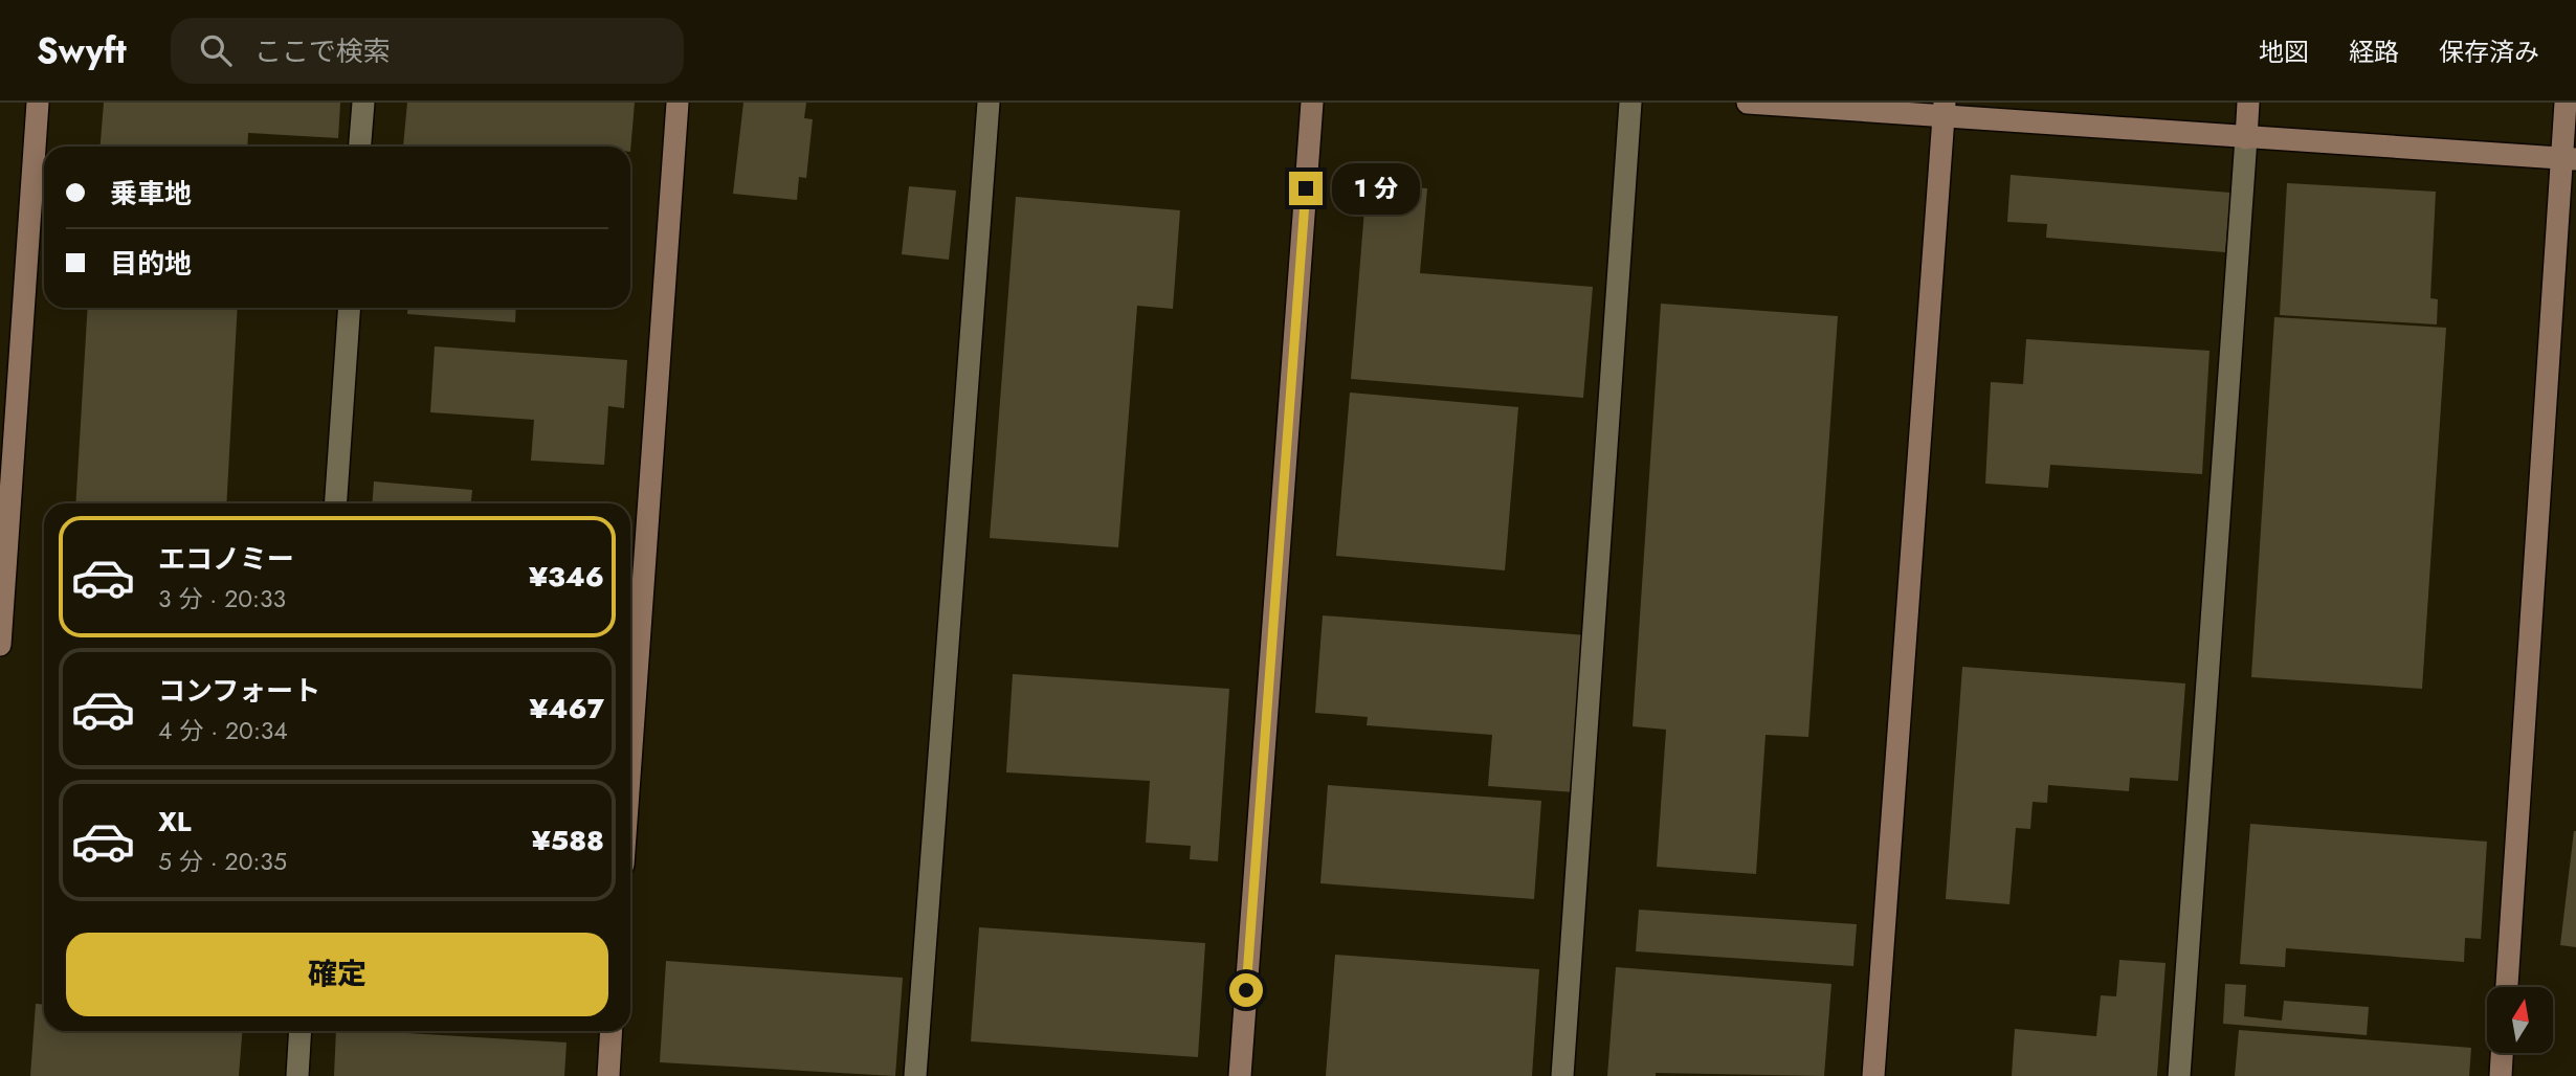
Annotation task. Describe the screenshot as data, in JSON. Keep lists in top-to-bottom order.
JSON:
{
  "north": "top",
  "page": {
    "header": "Swyft",
    "search": "ここで検索",
    "nav": ["地図", "経路", "保存済み"],
    "banner": ["乗車地", "目的地"],
    "bubble": "1 分",
    "list": [
      {
        "name": "エコノミー",
        "note": "3 分 · 20:33",
        "value": "¥346"
      },
      {
        "name": "コンフォート",
        "note": "4 分 · 20:34",
        "value": "¥467"
      },
      {
        "name": "XL",
        "note": "5 分 · 20:35",
        "value": "¥588"
      }
    ],
    "buttons": "確定"
  }
}
